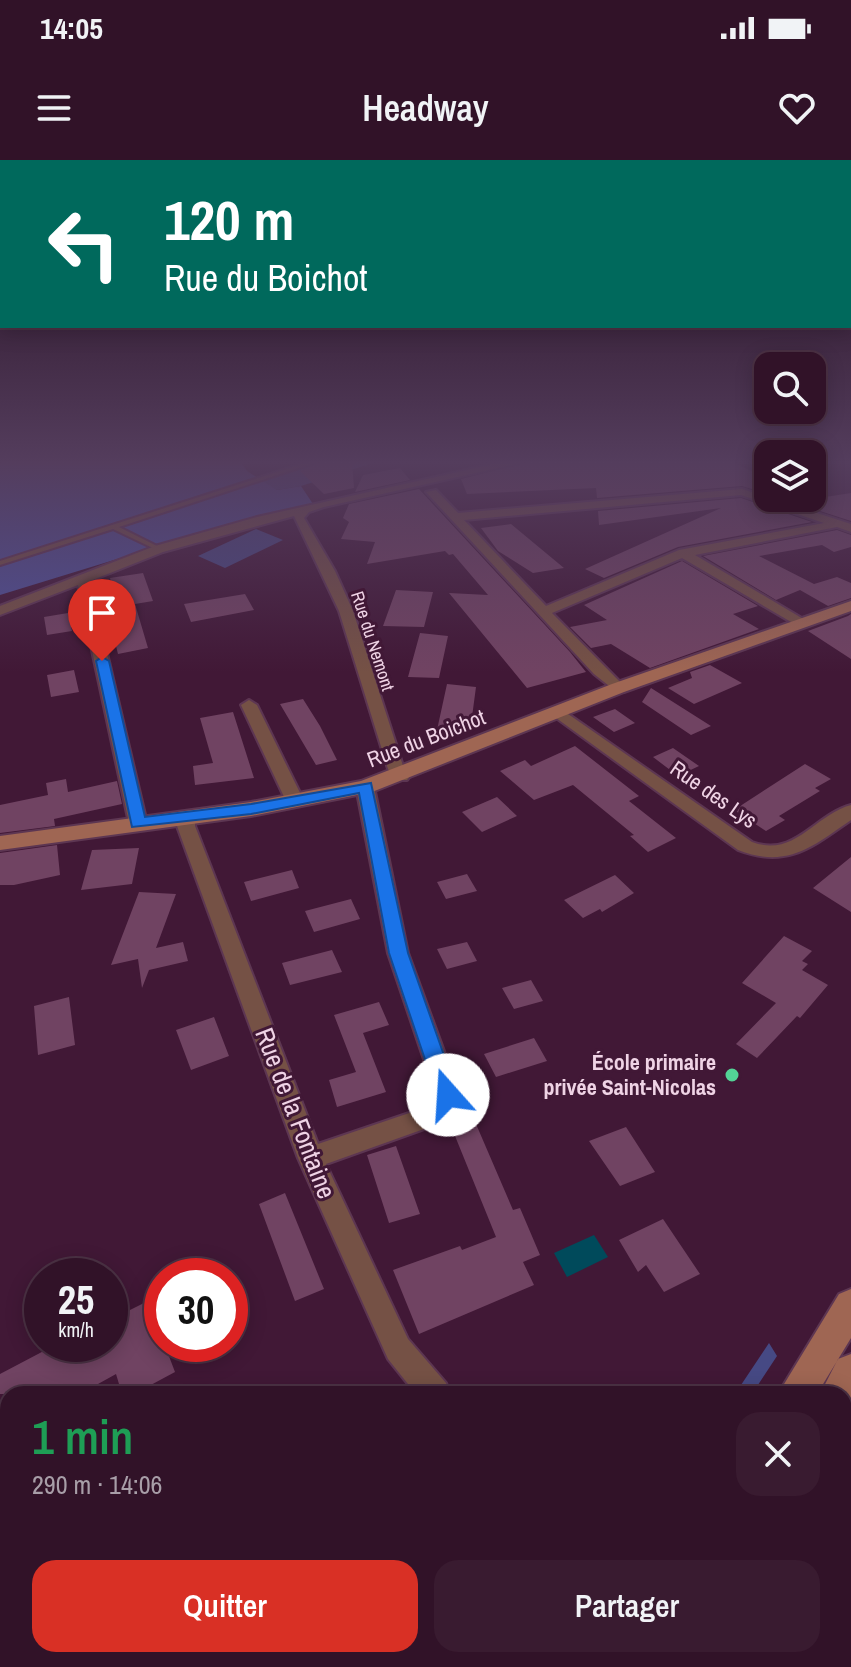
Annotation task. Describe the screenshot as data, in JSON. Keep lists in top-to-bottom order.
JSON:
{
  "streets": {
    "street": [
      "Rue du Nemont",
      "Rue du Boichot",
      "Rue des Lys",
      "Rue de la Fontaine"
    ]
  },
  "crossings": [
    ["Rue du Nemont", "Rue du Boichot"],
    ["Rue du Boichot", "Rue des Lys"],
    ["Rue du Boichot", "Rue de la Fontaine"]
  ],
  "places": ["École primaire privée Saint-Nicolas"],
  "page": {
    "status": "14:05",
    "header": "Headway",
    "turn": ["120 m", "Rue du Boichot"],
    "speed": "25 km/h",
    "limit": "30",
    "heading": ["1 min", "290 m · 14:06"],
    "buttons": ["Quitter", "Partager"]
  }
}
